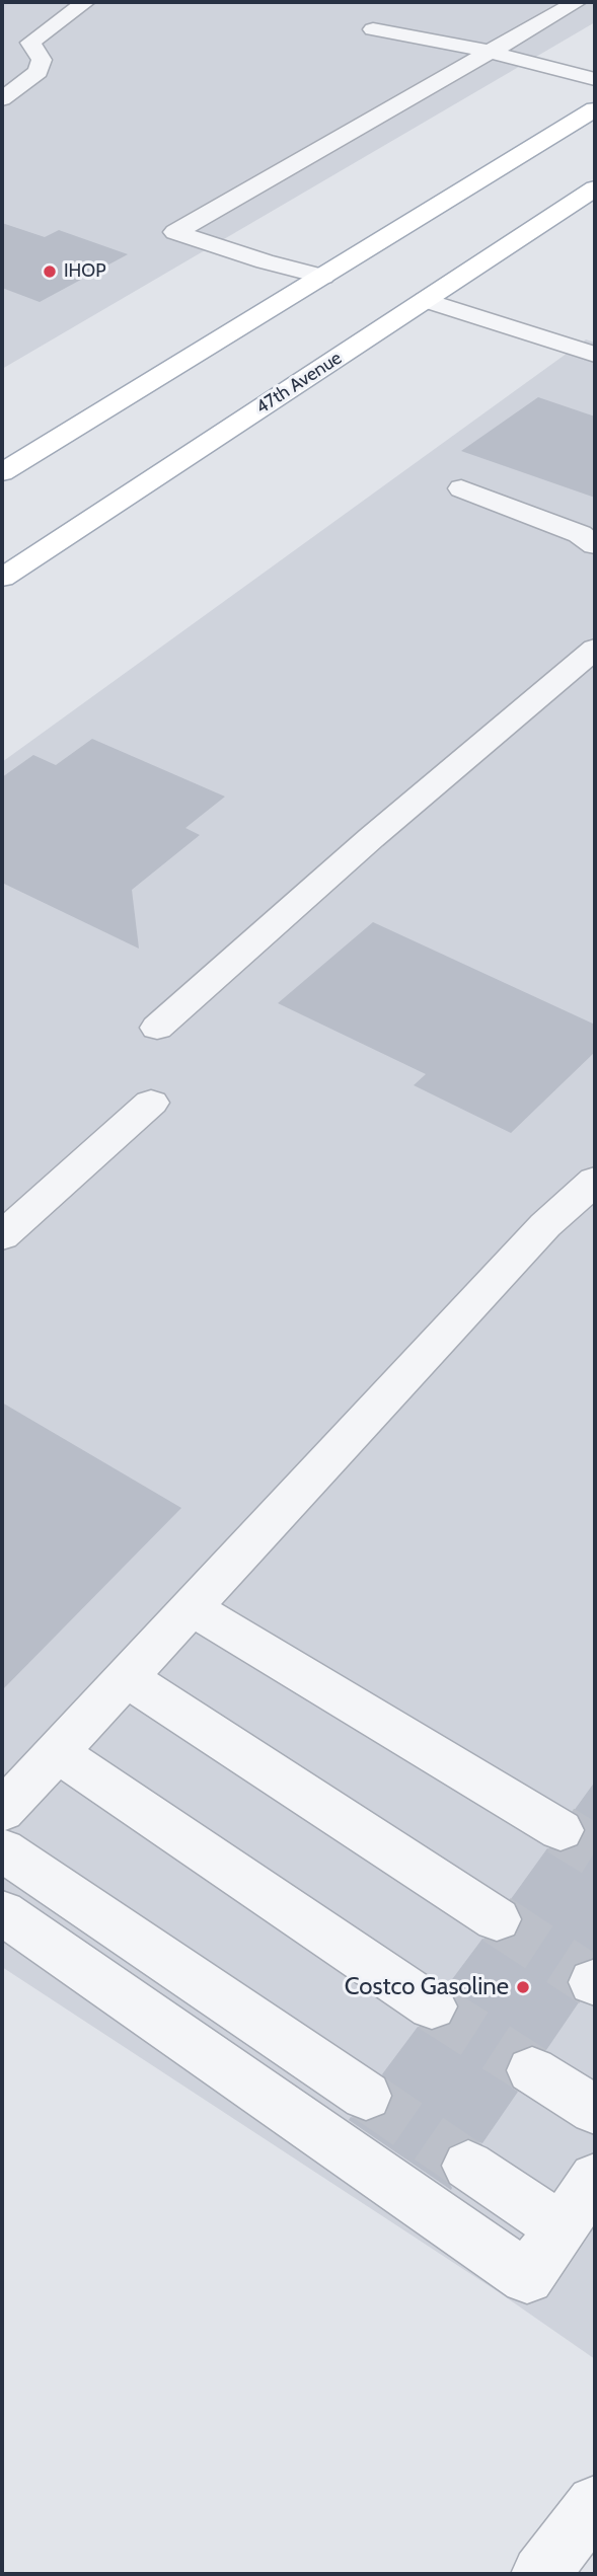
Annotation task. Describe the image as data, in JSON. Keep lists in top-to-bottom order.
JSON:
{
  "streets": {
    "main road": ["47th Avenue"]
  },
  "places": ["IHOP", "Costco Gasoline"]
}
